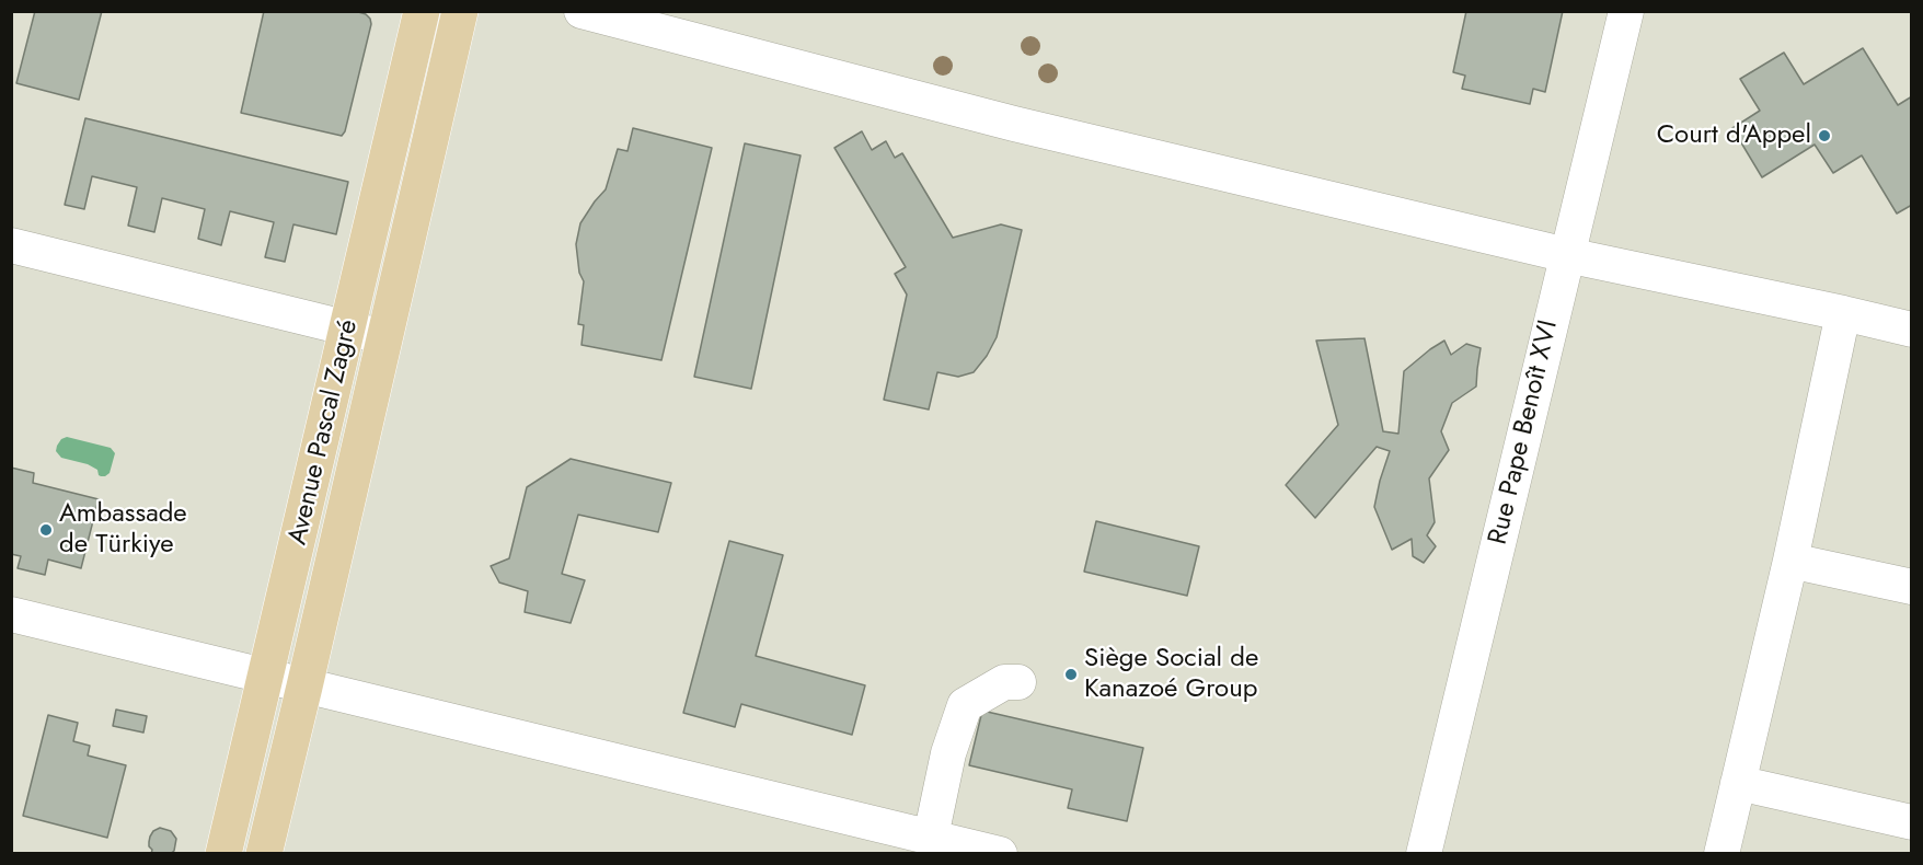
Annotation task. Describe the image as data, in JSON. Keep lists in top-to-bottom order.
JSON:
{
  "streets": {
    "main road": ["Avenue Pascal Zagré"],
    "street": ["Rue Pape Benoît XVI"]
  },
  "places": ["Court d'Appel", "Ambassade de Türkiye", "Siège Social de Kanazoé Group"]
}
